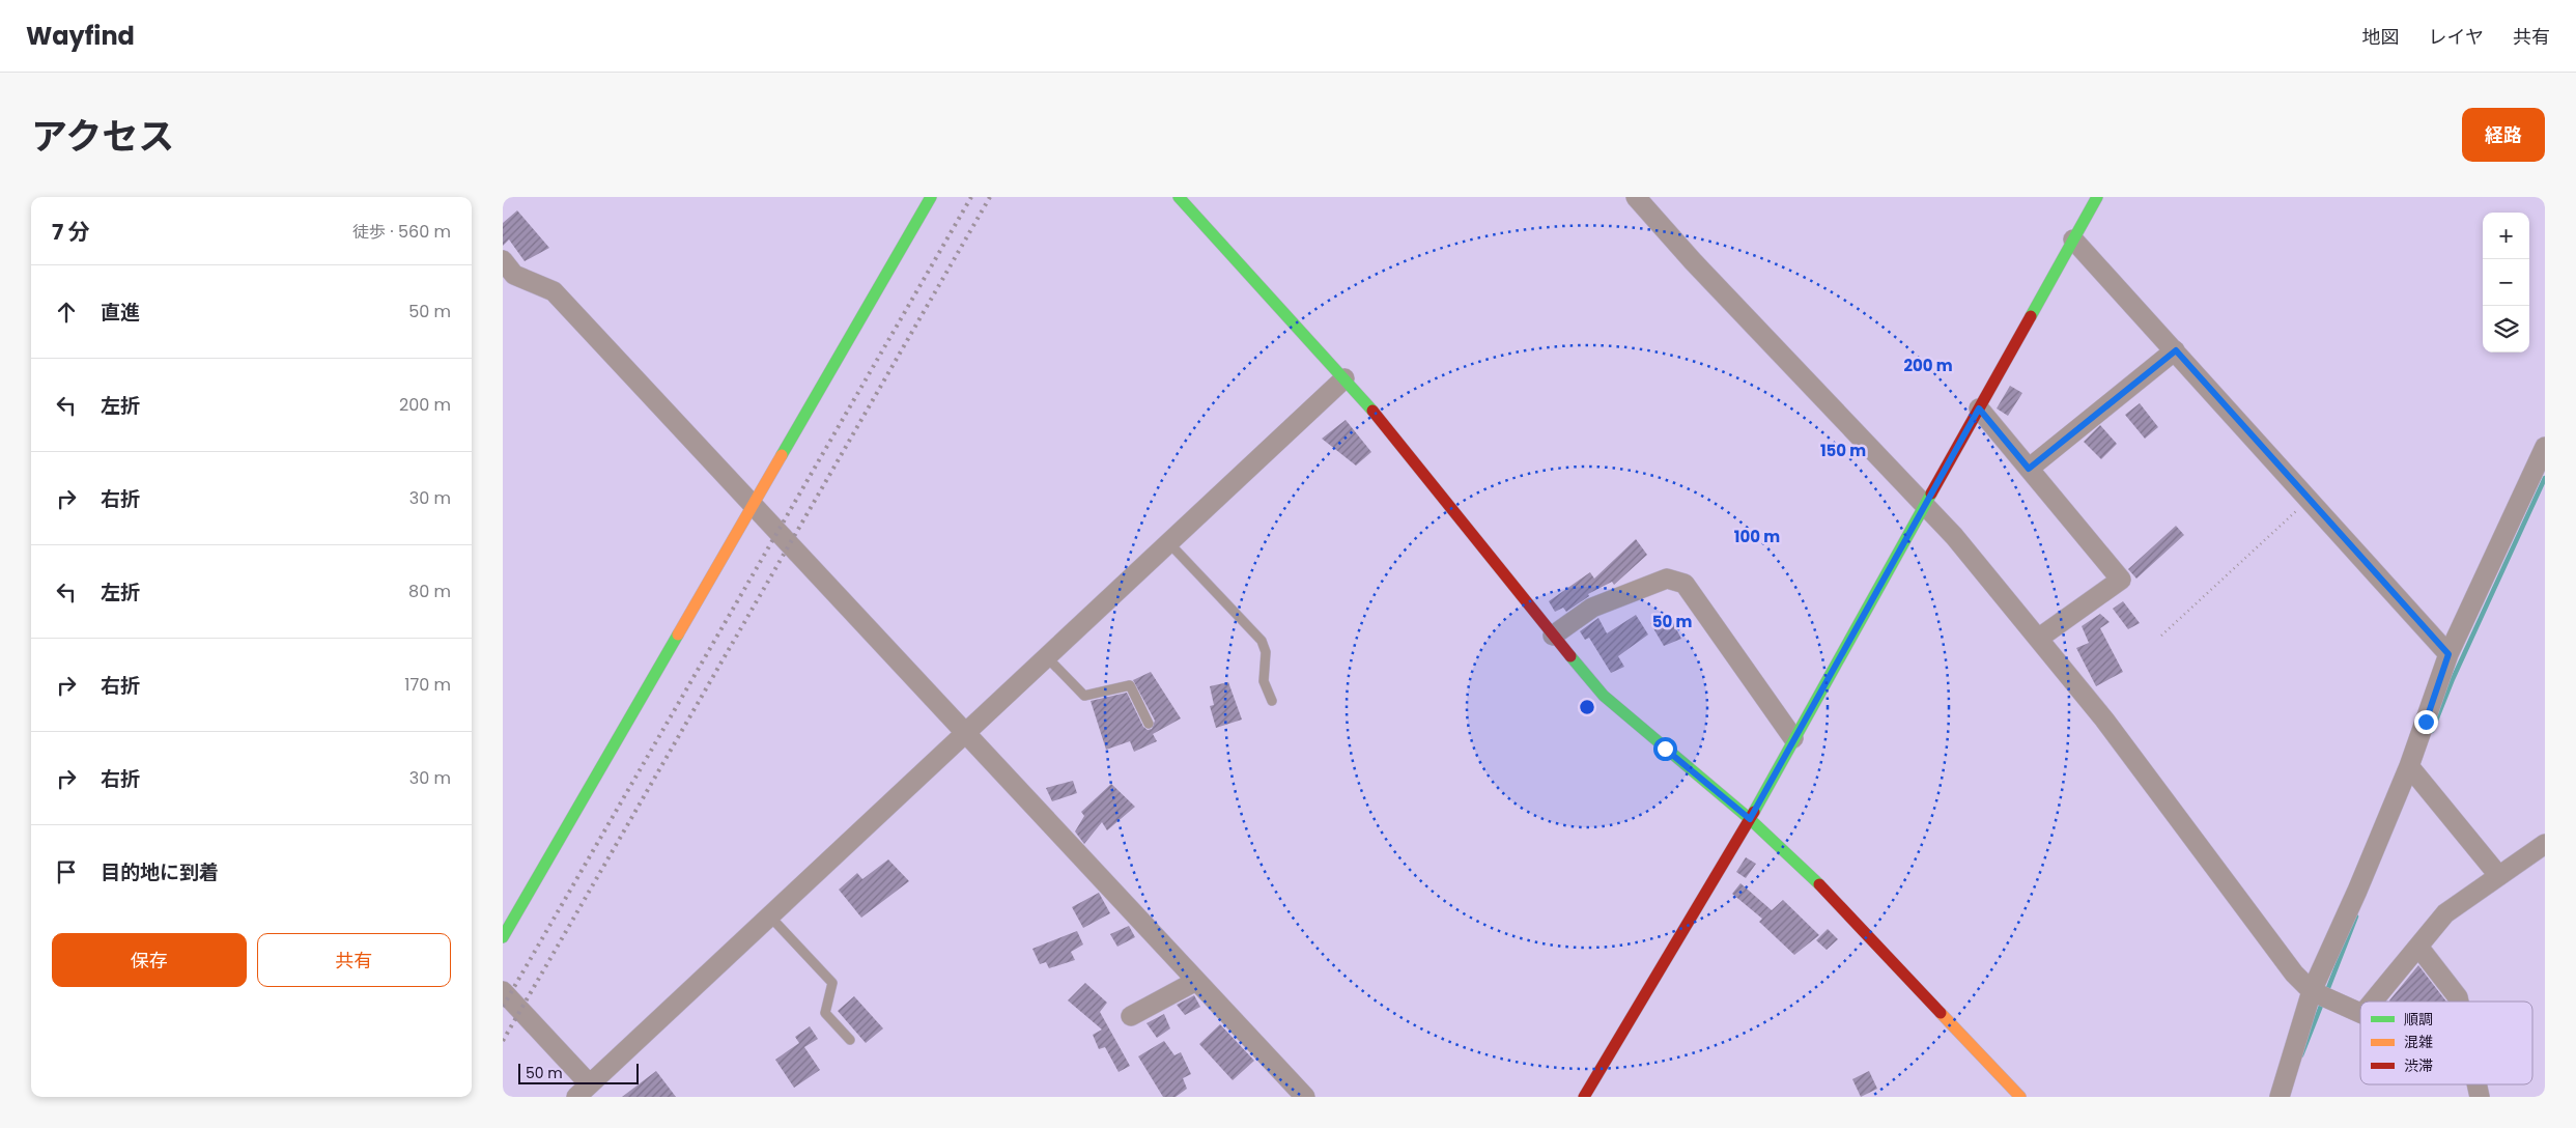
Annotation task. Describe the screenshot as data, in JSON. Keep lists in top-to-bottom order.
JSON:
{
  "legend": ["順調", "混雑", "渋滞"],
  "scale_bar": "50 m",
  "page": {
    "header": "Wayfind",
    "nav": ["地図", "レイヤ", "共有"],
    "title": "アクセス",
    "buttons": [
      "経路",
      ["保存", "共有"]
    ],
    "heading": ["7 分", "徒歩 · 560 m"],
    "map_buttons": ["+", "−"],
    "list": [
      ["直進", "50 m"],
      ["左折", "200 m"],
      ["右折", "30 m"],
      ["左折", "80 m"],
      ["右折", "170 m"],
      ["右折", "30 m"],
      "目的地に到着"
    ],
    "scale": "50 m"
  },
  "rings": [
    "200 m",
    "150 m",
    "100 m",
    "50 m"
  ]
}
